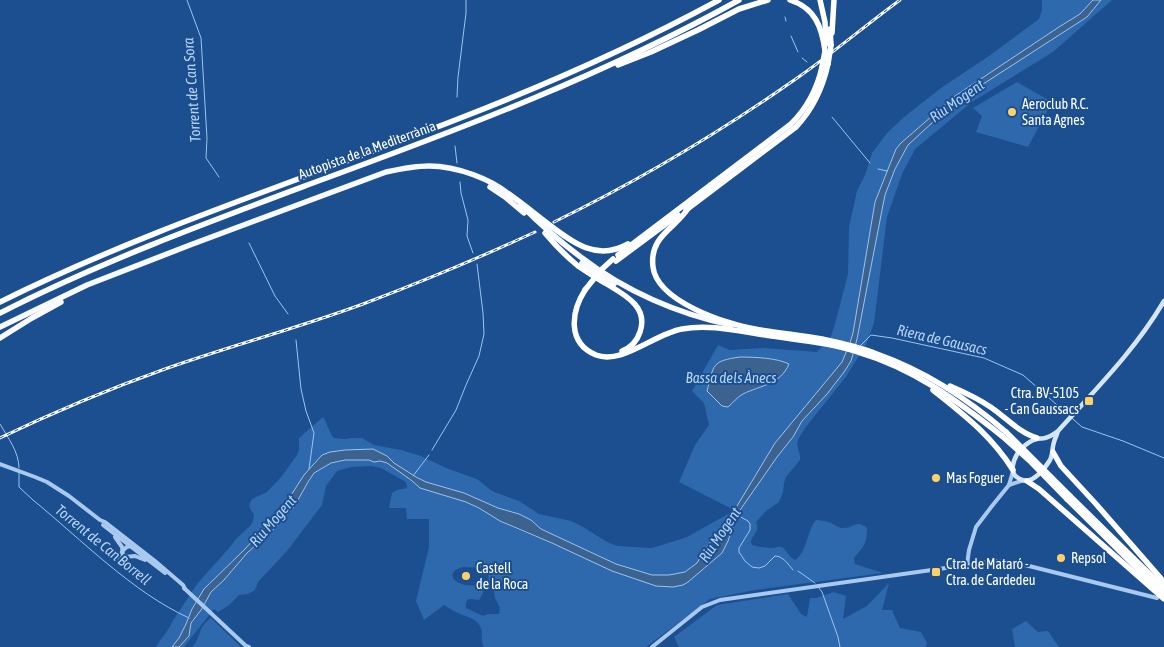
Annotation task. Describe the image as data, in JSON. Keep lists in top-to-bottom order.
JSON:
{
  "streets": {
    "highway": ["Autopista de la Mediterrània"]
  },
  "water": [
    "Torrent de Can Sora",
    "Riu Mogent",
    "Riera de Gausacs",
    "Bassa dels Ànecs",
    "Torrent de Can Borrell"
  ],
  "places": {
    "other": [
      "Aeroclub R.C. Santa Agnes",
      "Mas Foguer",
      "Repsol",
      "Castell de la Roca"
    ],
    "transit": ["Ctra. BV-5105 - Can Gaussacs", "Ctra. de Mataró - Ctra. de Cardedeu"]
  }
}
